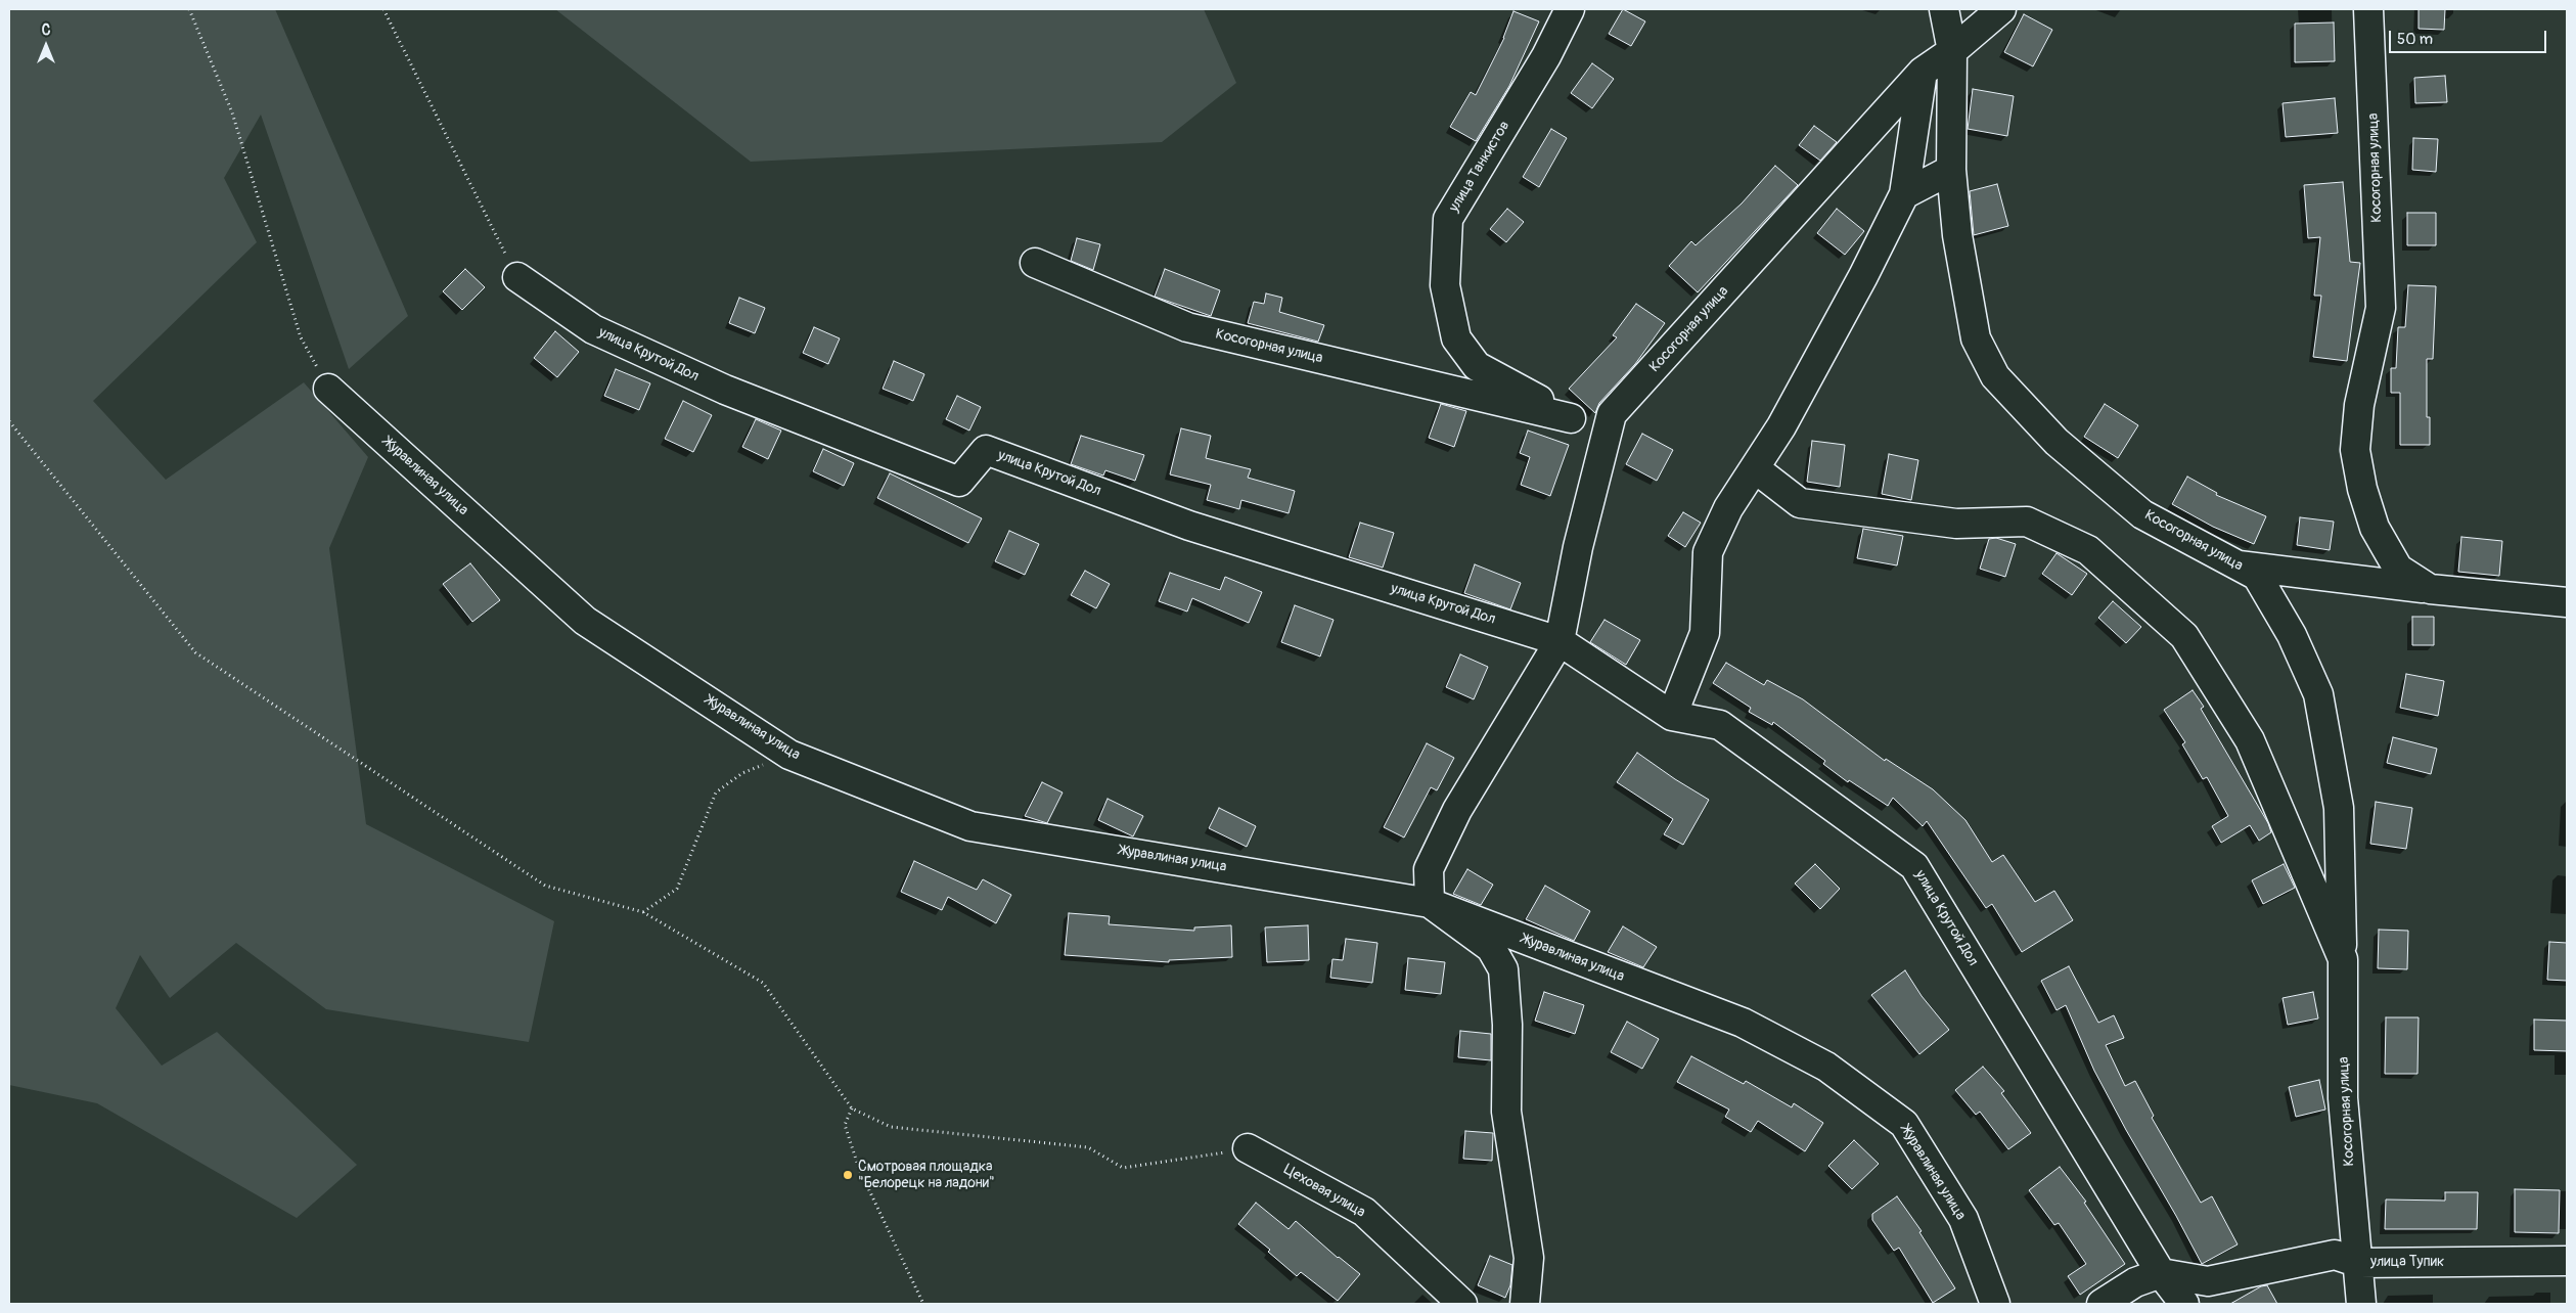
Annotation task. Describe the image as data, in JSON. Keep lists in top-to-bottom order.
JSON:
{
  "streets": {
    "street": [
      "улица Танкистов",
      "Косогорная улица",
      "улица Крутой Дол",
      "Журавлиная улица",
      "Цеховая улица",
      "улица Тупик"
    ]
  },
  "crossings": [
    ["улица Танкистов", "Косогорная улица"],
    ["Косогорная улица", "улица Крутой Дол"],
    ["Косогорная улица", "улица Тупик"],
    ["улица Крутой Дол", "улица Тупик"]
  ],
  "places": ["Смотровая площадка \"Белорецк на ладони\""],
  "scale_bar": "50 m",
  "north": "top"
}
